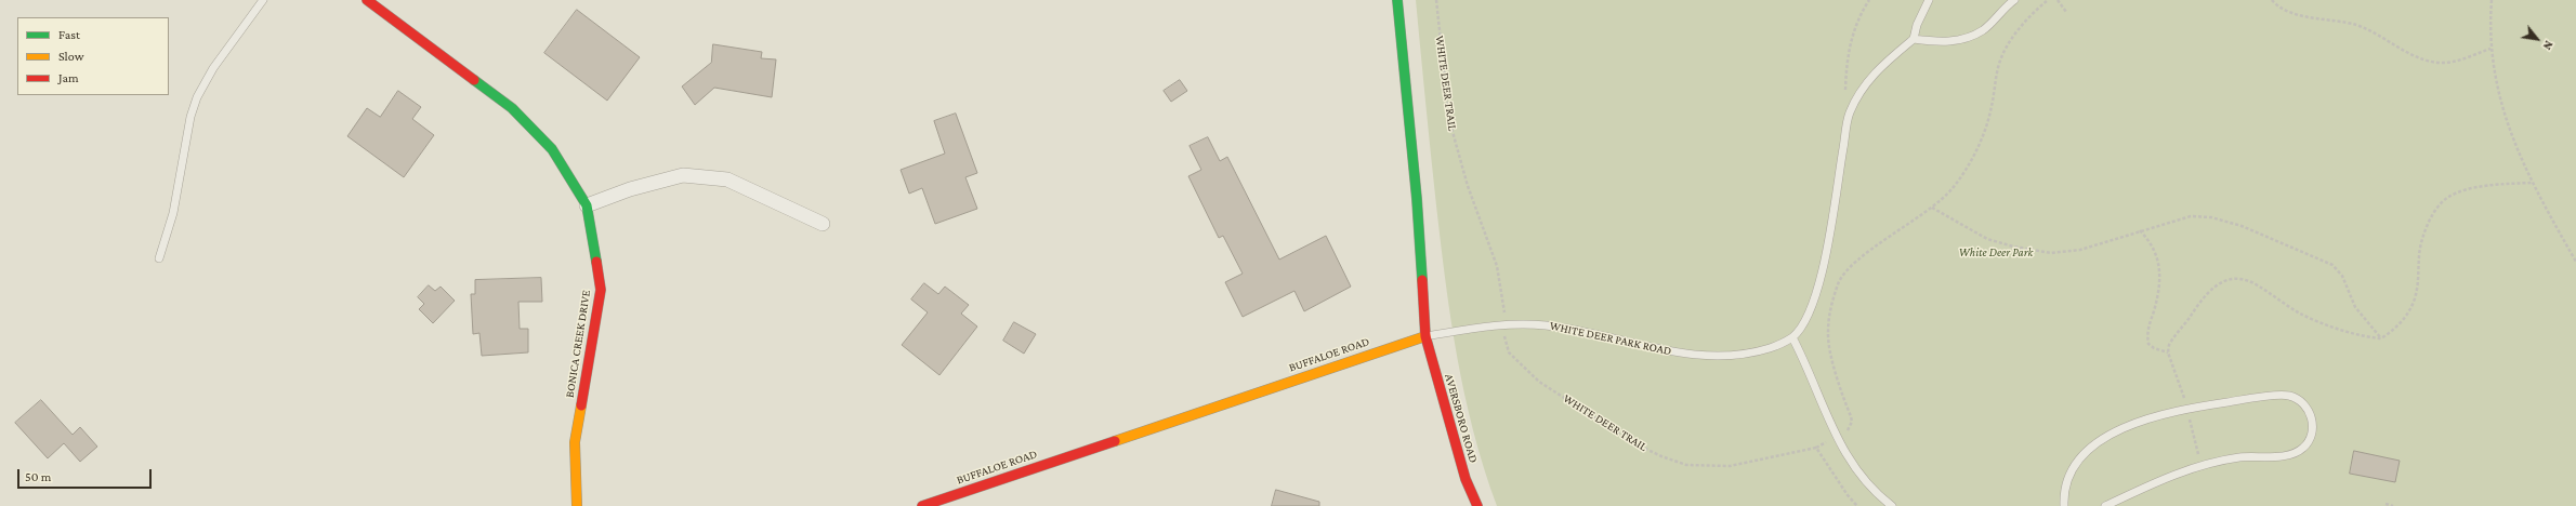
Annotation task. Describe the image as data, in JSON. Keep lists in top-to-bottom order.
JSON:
{
  "streets": {
    "street": ["BONICA CREEK DRIVE", "BUFFALOE ROAD", "AVERSBORO ROAD"],
    "lane": ["WHITE DEER PARK ROAD"],
    "path": ["WHITE DEER TRAIL"]
  },
  "crossings": [
    ["WHITE DEER PARK ROAD", "BUFFALOE ROAD"],
    ["WHITE DEER PARK ROAD", "AVERSBORO ROAD"],
    ["BUFFALOE ROAD", "AVERSBORO ROAD"]
  ],
  "parks": ["White Deer Park"],
  "legend": ["Fast", "Slow", "Jam"],
  "scale_bar": "50 m",
  "north": "bottom right"
}
